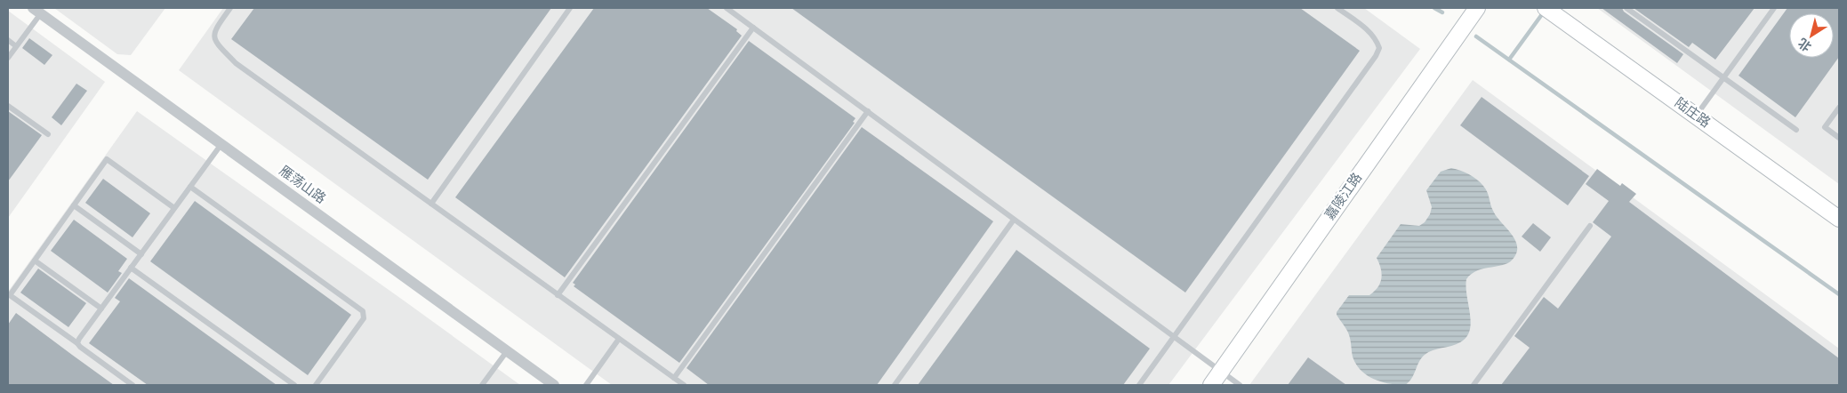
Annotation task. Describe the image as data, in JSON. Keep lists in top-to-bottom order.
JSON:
{
  "streets": {
    "street": ["陆庄路", "雁荡山路", "嘉陵江路"]
  },
  "north": "bottom left"
}
